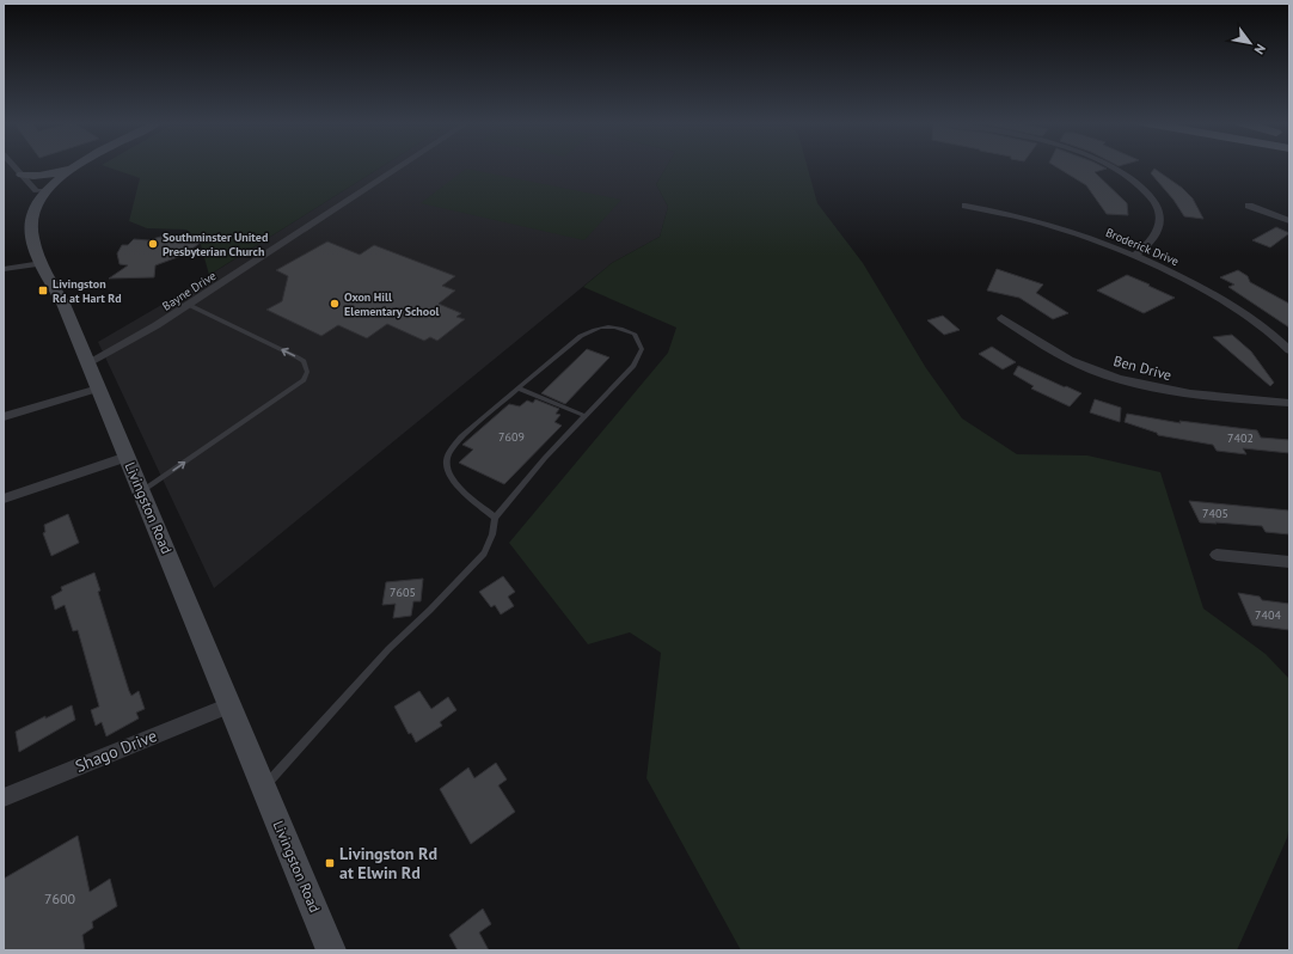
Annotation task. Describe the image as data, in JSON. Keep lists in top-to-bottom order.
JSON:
{
  "streets": {
    "main road": ["Livingston Road"],
    "street": [
      "Broderick Drive",
      "Bayne Drive",
      "Ben Drive",
      "Shago Drive"
    ]
  },
  "crossings": [
    ["Bayne Drive", "Livingston Road"],
    ["Livingston Road", "Shago Drive"]
  ],
  "places": {
    "other": ["Southminster United Presbyterian Church", "Oxon Hill Elementary School"],
    "transit": ["Livingston Rd at Hart Rd", "Livingston Rd at Elwin Rd"]
  },
  "house_numbers": [
    "7609",
    "7402",
    "7405",
    "7605",
    "7404",
    "7600"
  ],
  "north": "bottom right"
}
